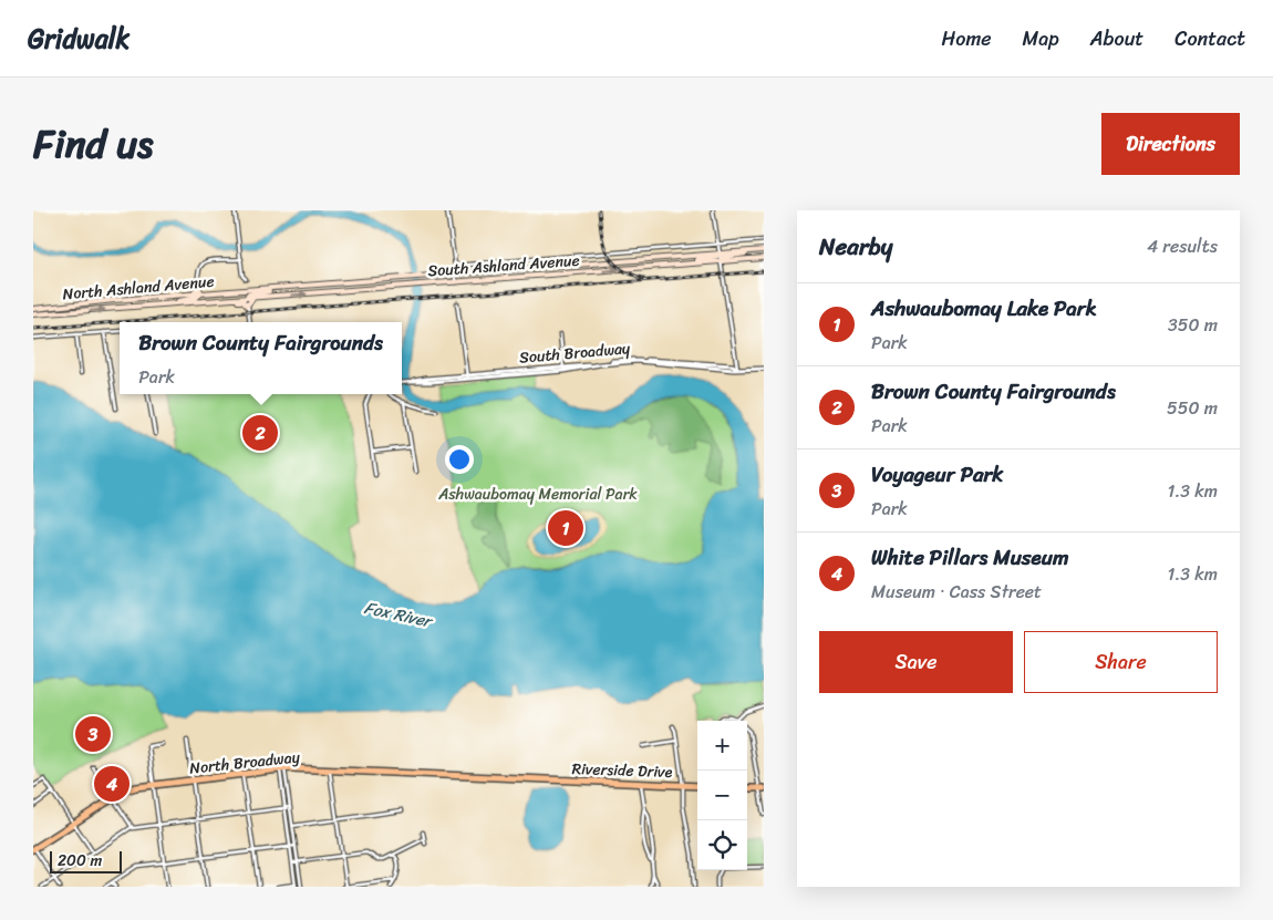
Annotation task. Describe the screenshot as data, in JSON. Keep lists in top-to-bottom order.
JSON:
{
  "streets": {
    "main road": [
      "South Ashland Avenue",
      "North Ashland Avenue",
      "North Broadway",
      "Riverside Drive"
    ],
    "street": ["South Broadway"]
  },
  "crossings": [
    ["South Ashland Avenue", "North Ashland Avenue"],
    ["North Broadway", "Riverside Drive"]
  ],
  "water": ["Fox River"],
  "parks": ["Ashwaubomay Memorial Park"],
  "scale_bar": "200 m",
  "page": {
    "header": "Gridwalk",
    "nav": [
      "Home",
      "Map",
      "About",
      "Contact"
    ],
    "title": "Find us",
    "buttons": [
      "Directions",
      ["Save", "Share"]
    ],
    "heading": ["Nearby", "4 results"],
    "list": [
      {
        "mark": "1",
        "name": "Ashwaubomay Lake Park",
        "note": "Park",
        "value": "350 m"
      },
      {
        "mark": "2",
        "name": "Brown County Fairgrounds",
        "note": "Park",
        "value": "550 m"
      },
      {
        "mark": "3",
        "name": "Voyageur Park",
        "note": "Park",
        "value": "1.3 km"
      },
      {
        "mark": "4",
        "name": "White Pillars Museum",
        "note": "Museum · Cass Street",
        "value": "1.3 km"
      }
    ],
    "popup": ["Brown County Fairgrounds", "Park"],
    "pins": [
      "2",
      "1",
      "3",
      "4"
    ],
    "map_buttons": ["+", "−"],
    "scale": "200 m"
  }
}
